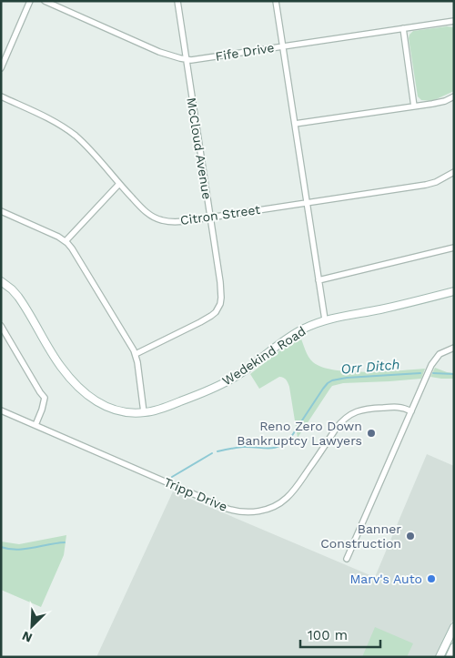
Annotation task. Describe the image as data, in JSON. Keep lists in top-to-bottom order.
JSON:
{
  "streets": {
    "street": [
      "Fife Drive",
      "McCloud Avenue",
      "Citron Street",
      "Wedekind Road",
      "Tripp Drive"
    ]
  },
  "crossings": [
    ["Fife Drive", "McCloud Avenue"],
    ["McCloud Avenue", "Citron Street"]
  ],
  "water": ["Orr Ditch"],
  "places": ["Reno Zero Down Bankruptcy Lawyers", "Banner Construction", "Marv's Auto"],
  "scale_bar": "100 m",
  "north": "bottom left"
}
